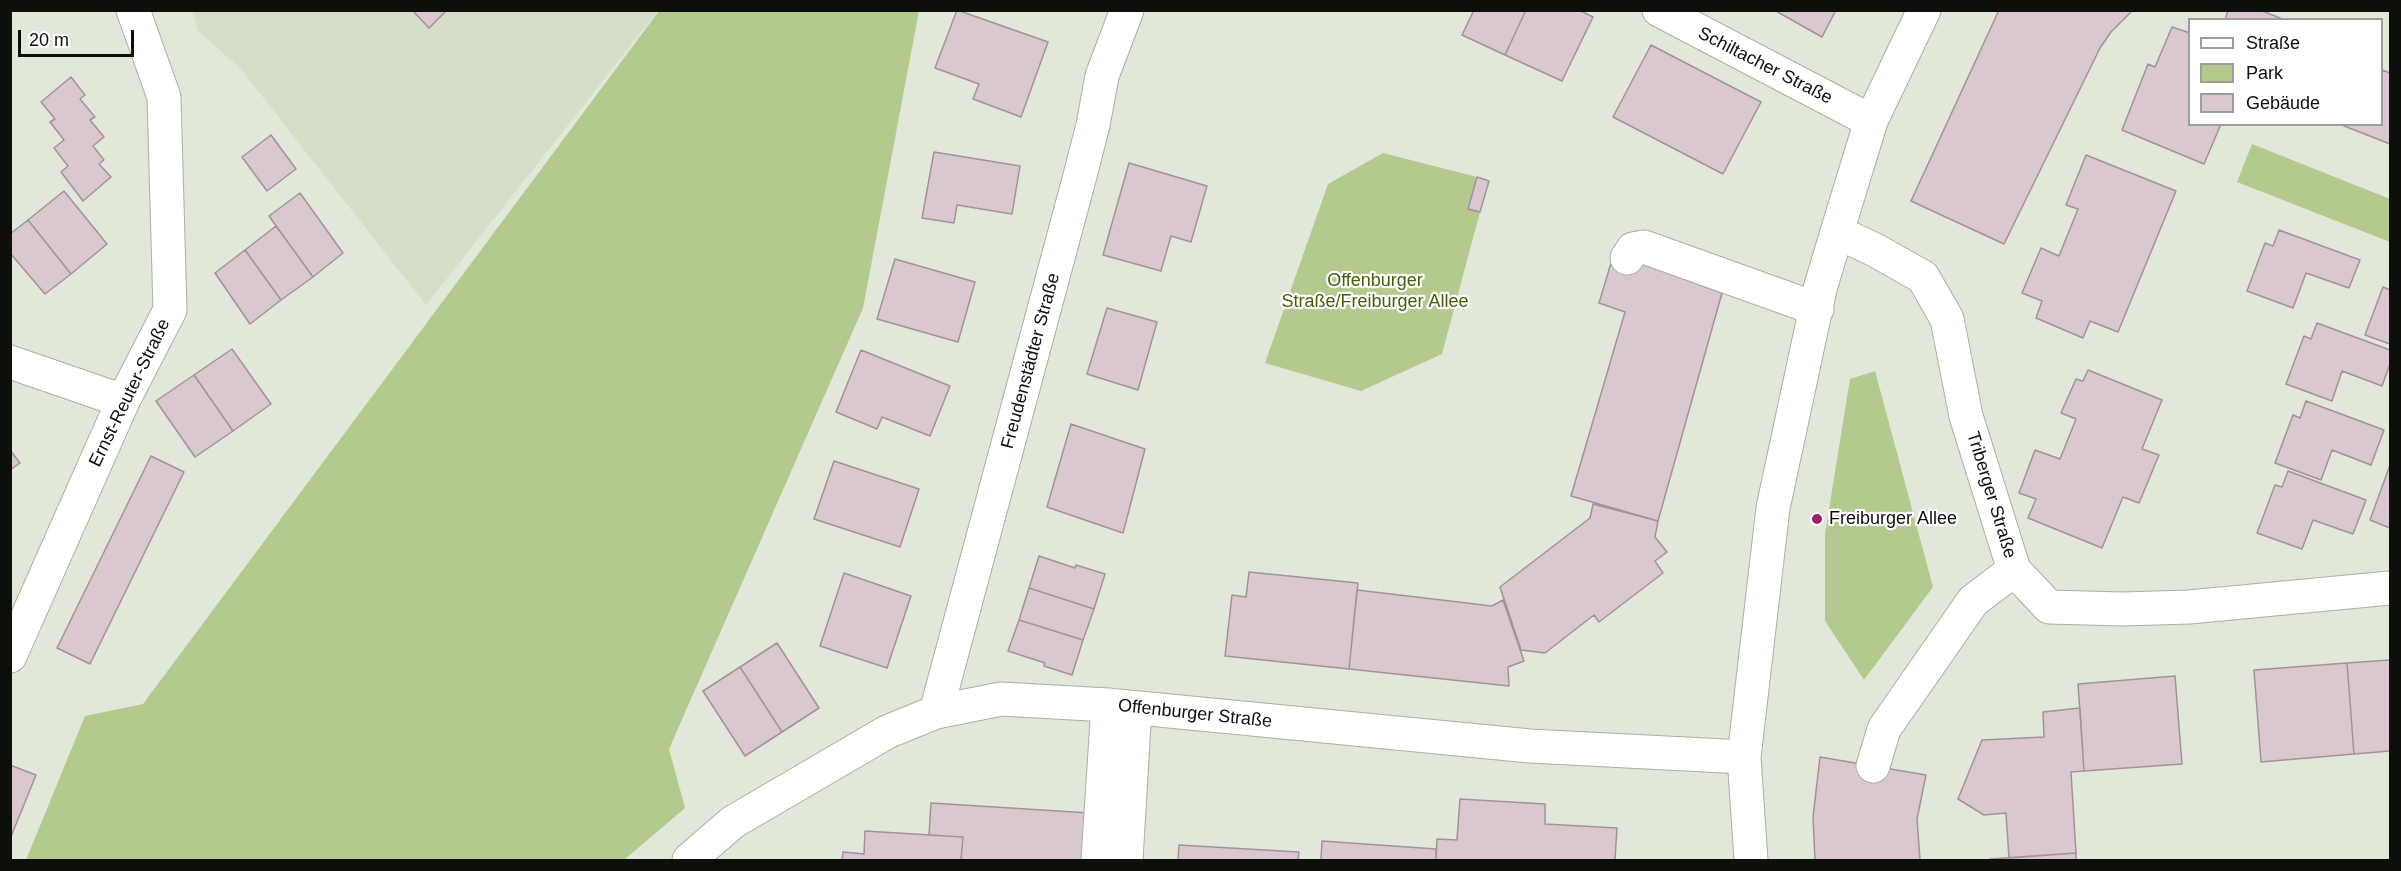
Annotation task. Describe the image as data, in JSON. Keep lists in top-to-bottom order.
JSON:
{
  "streets": {
    "street": [
      "Schiltacher Straße",
      "Freudenstädter Straße",
      "Ernst-Reuter-Straße",
      "Triberger Straße",
      "Offenburger Straße"
    ]
  },
  "crossings": [
    ["Freudenstädter Straße", "Offenburger Straße"]
  ],
  "parks": ["Offenburger Straße/Freiburger Allee"],
  "places": ["Freiburger Allee"],
  "legend": ["Straße", "Park", "Gebäude"],
  "scale_bar": "20 m"
}
